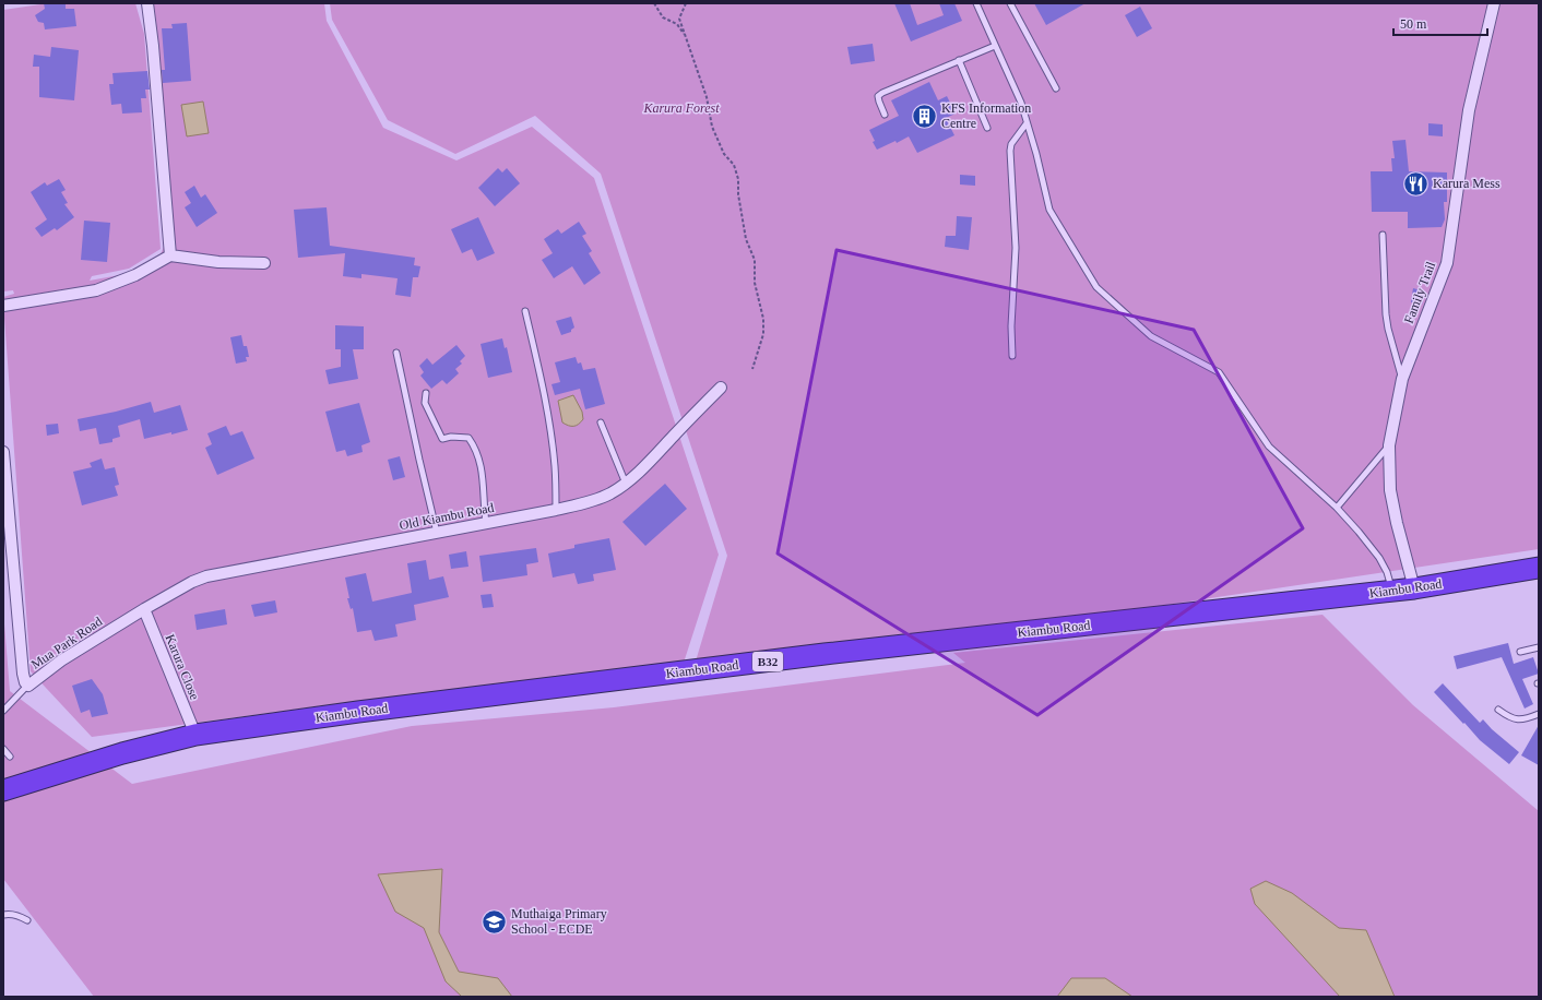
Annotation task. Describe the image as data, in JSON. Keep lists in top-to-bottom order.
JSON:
{
  "streets": {
    "highway": ["Kiambu Road", "B32"],
    "street": [
      "Family Trail",
      "Old Kiambu Road",
      "Mua Park Road",
      "Karura Close"
    ]
  },
  "crossings": [
    ["Family Trail", "Kiambu Road"],
    ["Old Kiambu Road", "Mua Park Road"],
    ["Old Kiambu Road", "Karura Close"],
    ["Kiambu Road", "Karura Close"],
    ["Mua Park Road", "Karura Close"]
  ],
  "parks": ["Karura Forest"],
  "places": {
    "building": ["KFS Information Centre"],
    "restaurant": ["Karura Mess"],
    "school or university": ["Muthaiga Primary School - ECDE"]
  },
  "scale_bar": "50 m"
}
